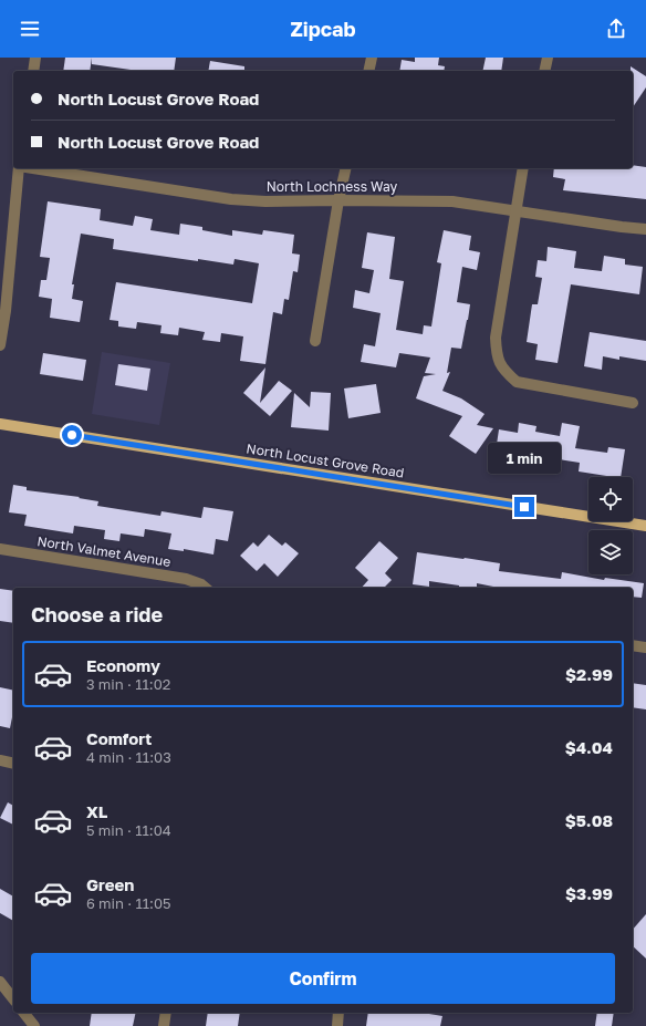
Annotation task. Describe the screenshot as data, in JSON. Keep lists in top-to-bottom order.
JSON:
{
  "streets": {
    "main road": ["North Locust Grove Road"],
    "street": ["North Lochness Way", "North Valmet Avenue"]
  },
  "page": {
    "header": "Zipcab",
    "banner": ["North Locust Grove Road", "North Locust Grove Road"],
    "bubble": "1 min",
    "heading": "Choose a ride",
    "list": [
      {
        "name": "Economy",
        "note": "3 min · 11:02",
        "value": "$2.99"
      },
      {
        "name": "Comfort",
        "note": "4 min · 11:03",
        "value": "$4.04"
      },
      {
        "name": "XL",
        "note": "5 min · 11:04",
        "value": "$5.08"
      },
      {
        "name": "Green",
        "note": "6 min · 11:05",
        "value": "$3.99"
      }
    ],
    "buttons": "Confirm"
  }
}
